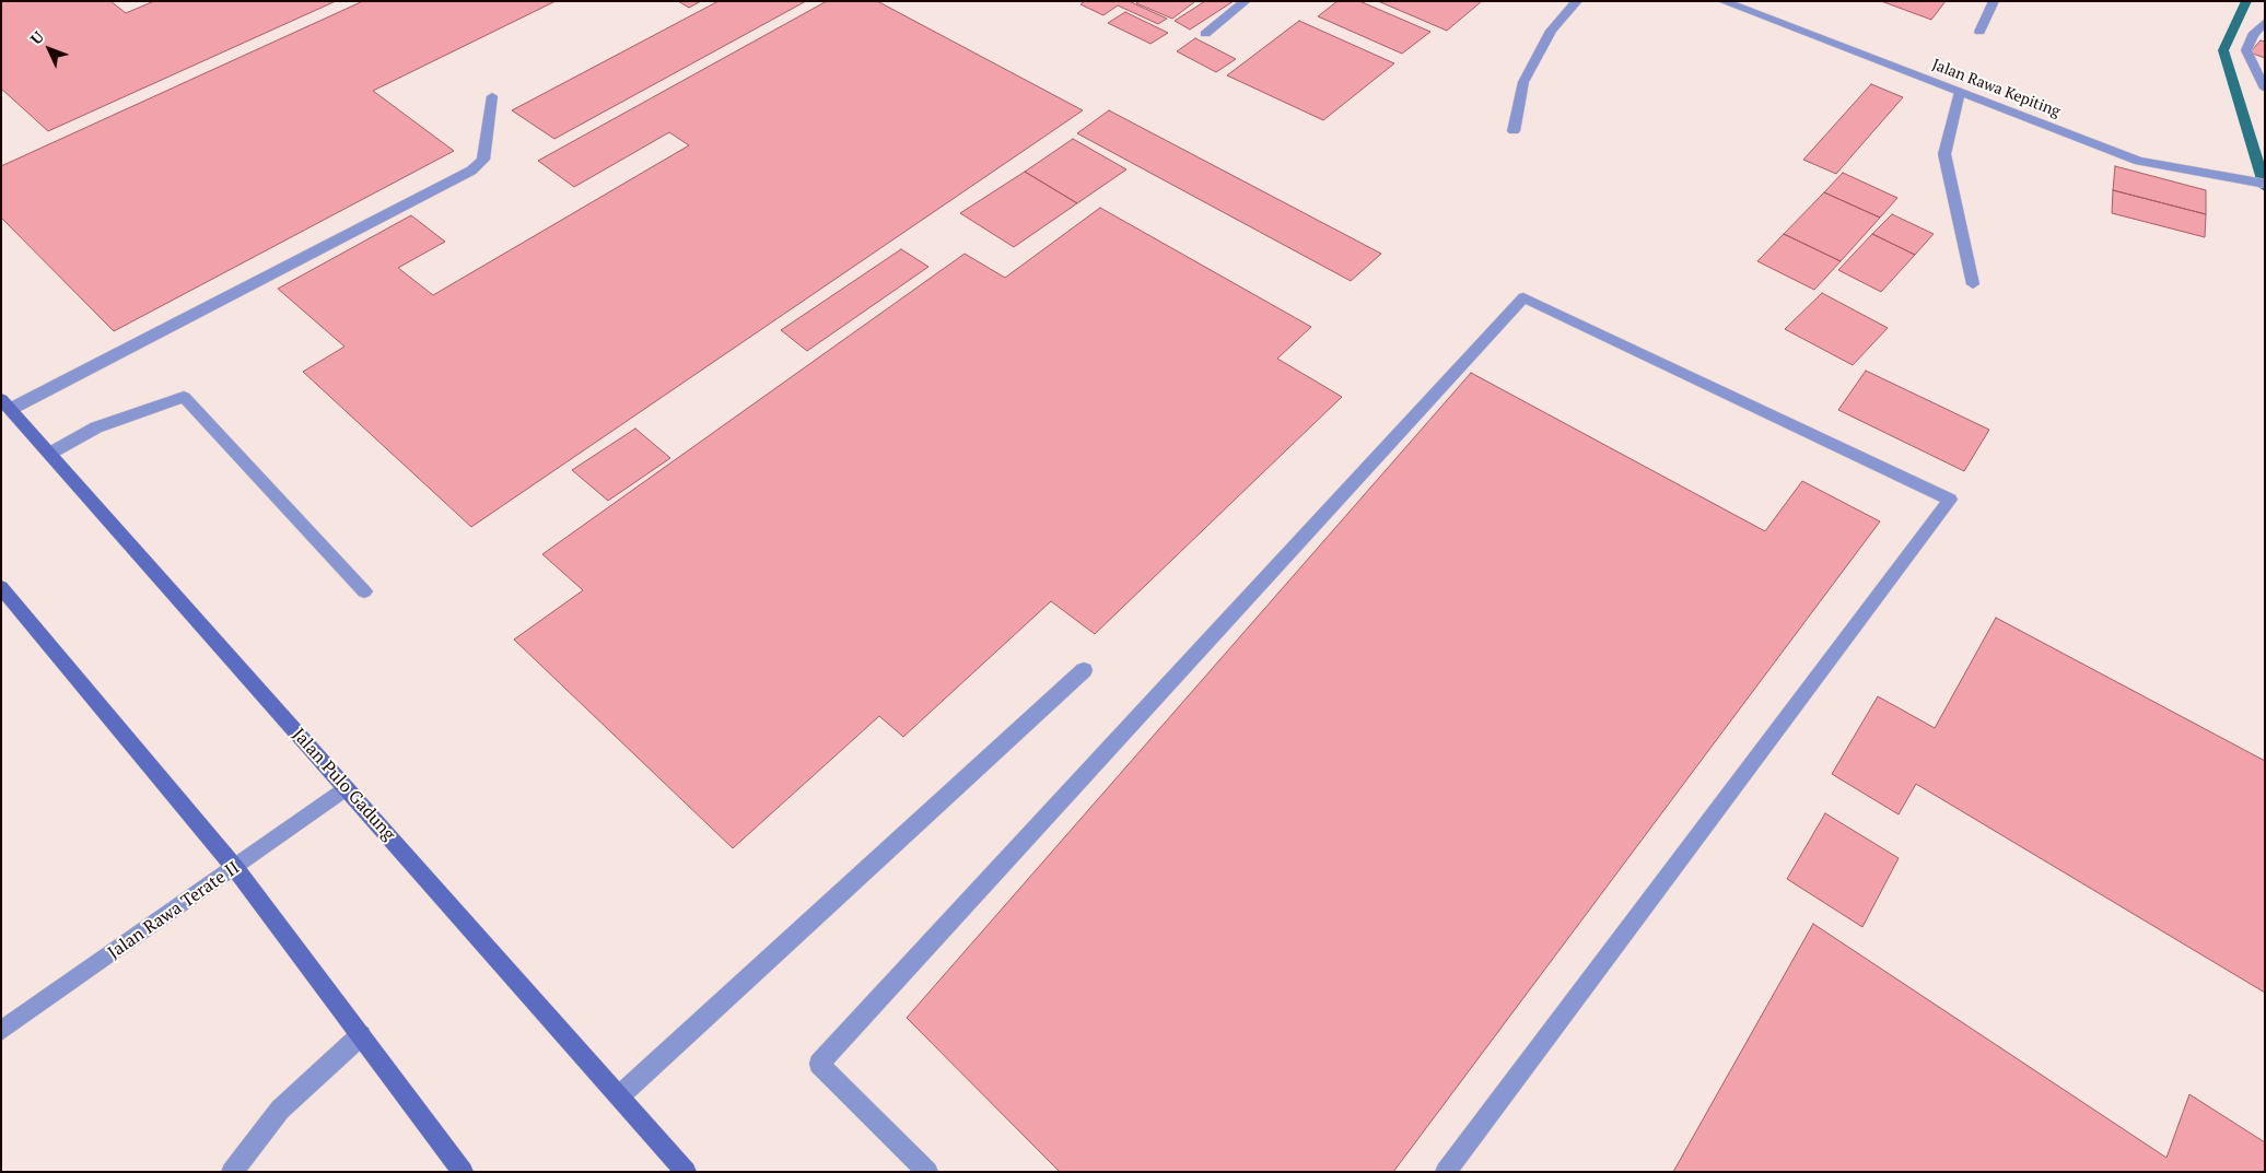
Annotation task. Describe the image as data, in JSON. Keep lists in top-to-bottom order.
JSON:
{
  "streets": {
    "street": ["Jalan Rawa Kepiting", "Jalan Pulo Gadung", "Jalan Rawa Terate II"]
  },
  "crossings": [
    ["Jalan Pulo Gadung", "Jalan Rawa Terate II"]
  ],
  "north": "top left"
}
